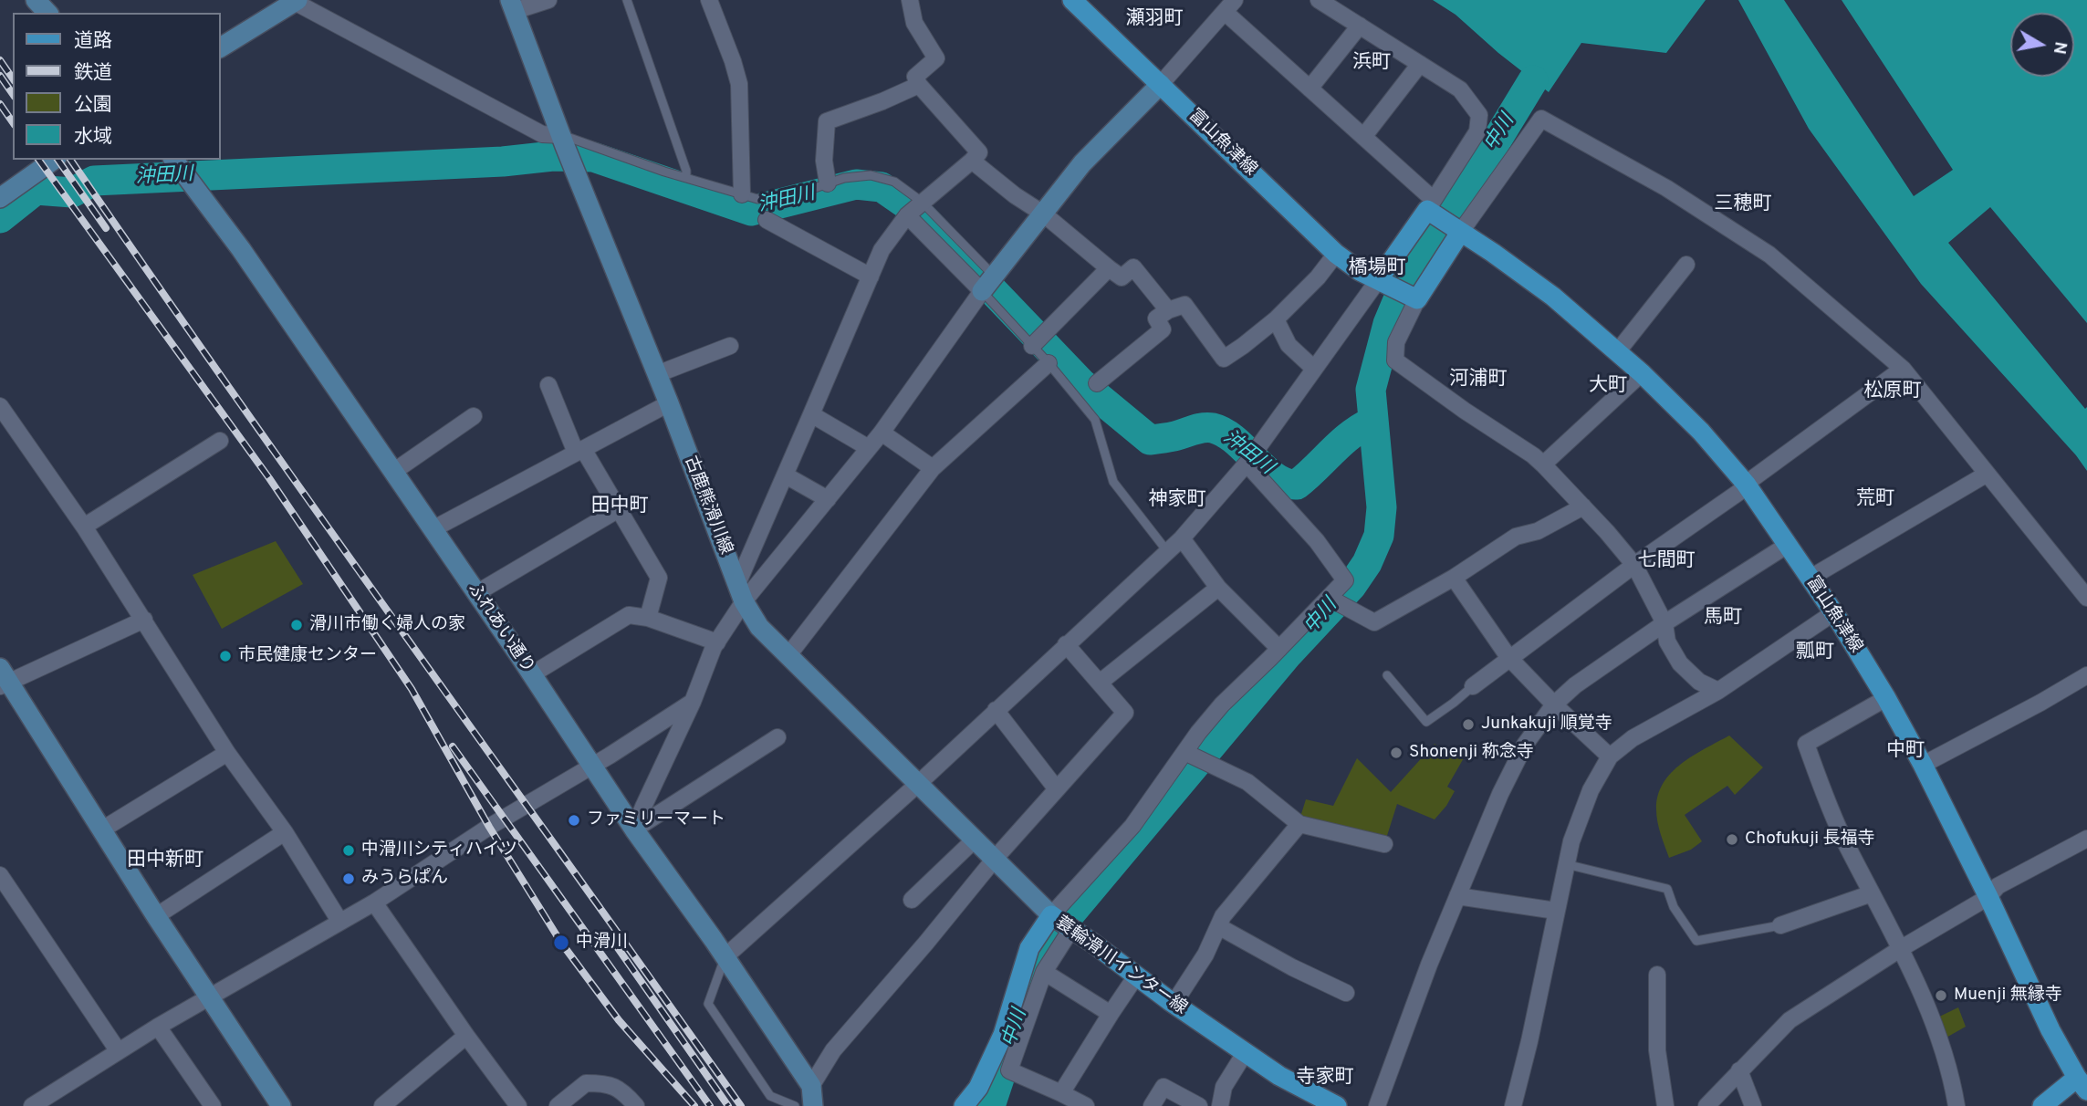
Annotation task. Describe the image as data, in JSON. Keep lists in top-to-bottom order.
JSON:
{
  "streets": {
    "main road": ["富山魚津線", "蓑輪滑川インター線"],
    "street": ["古鹿熊滑川線", "ふれあい通り"]
  },
  "crossings": [
    ["古鹿熊滑川線", "蓑輪滑川インター線"]
  ],
  "districts": [
    "瀬羽町",
    "浜町",
    "三穂町",
    "橋場町",
    "河浦町",
    "大町",
    "松原町",
    "荒町",
    "神家町",
    "田中町",
    "七間町",
    "馬町",
    "瓢町",
    "中町",
    "田中新町",
    "寺家町"
  ],
  "water": ["中川", "沖田川"],
  "places": [
    "滑川市働く婦人の家",
    "市民健康センター",
    "Junkakuji 順覚寺",
    "Shonenji 称念寺",
    "ファミリーマート",
    "Chofukuji 長福寺",
    "中滑川シティハイツ",
    "みうらぱん",
    "中滑川",
    "Muenji 無縁寺"
  ],
  "legend": [
    "道路",
    "鉄道",
    "公園",
    "水域"
  ],
  "north": "right"
}
